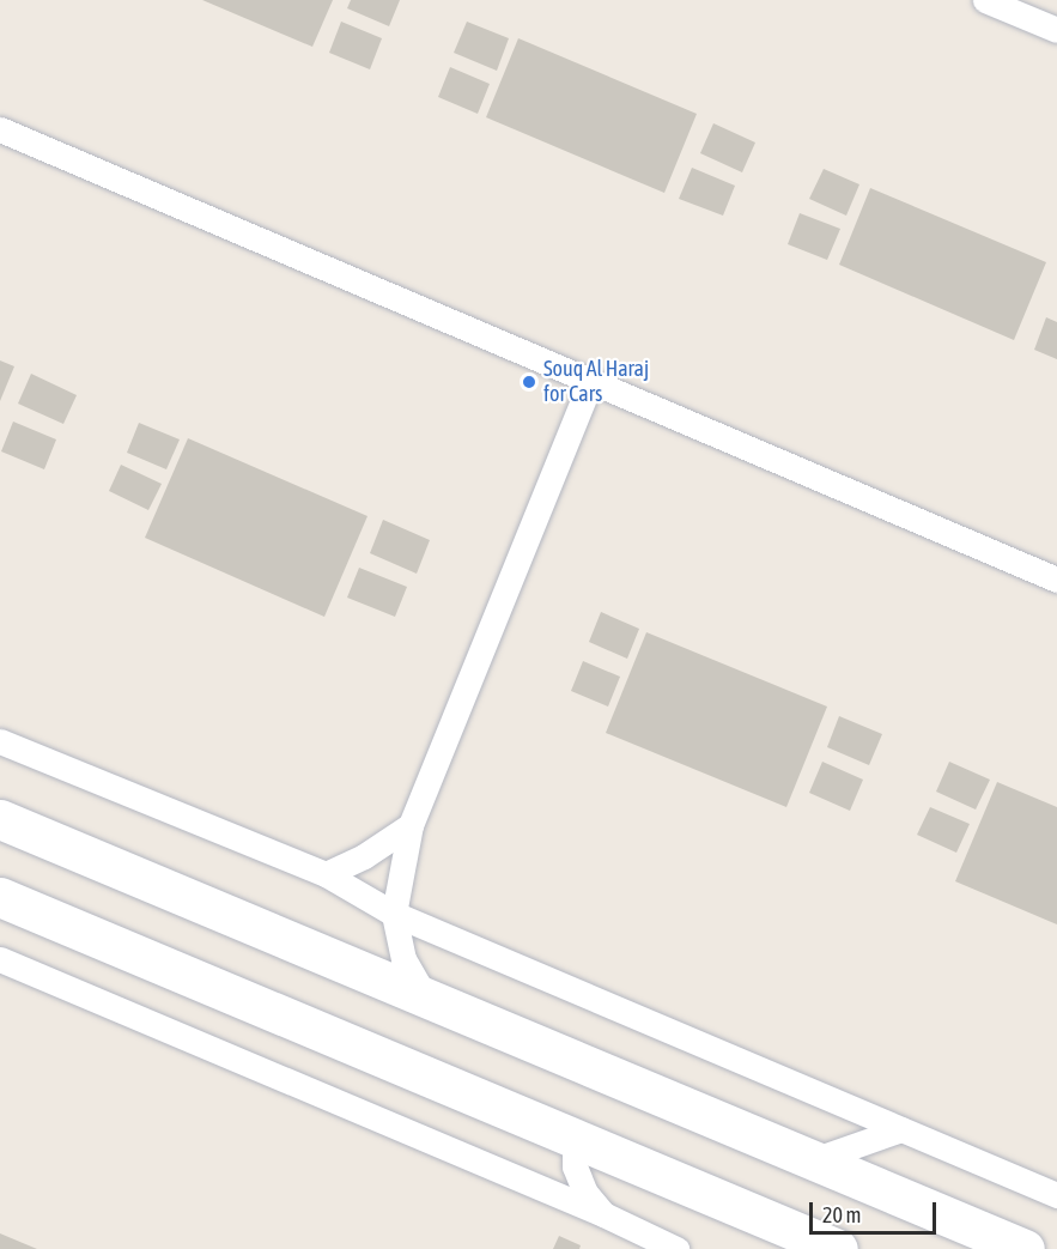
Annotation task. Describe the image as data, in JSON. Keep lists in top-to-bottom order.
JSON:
{
  "places": ["Souq Al Haraj for Cars"],
  "scale_bar": "20 m"
}
